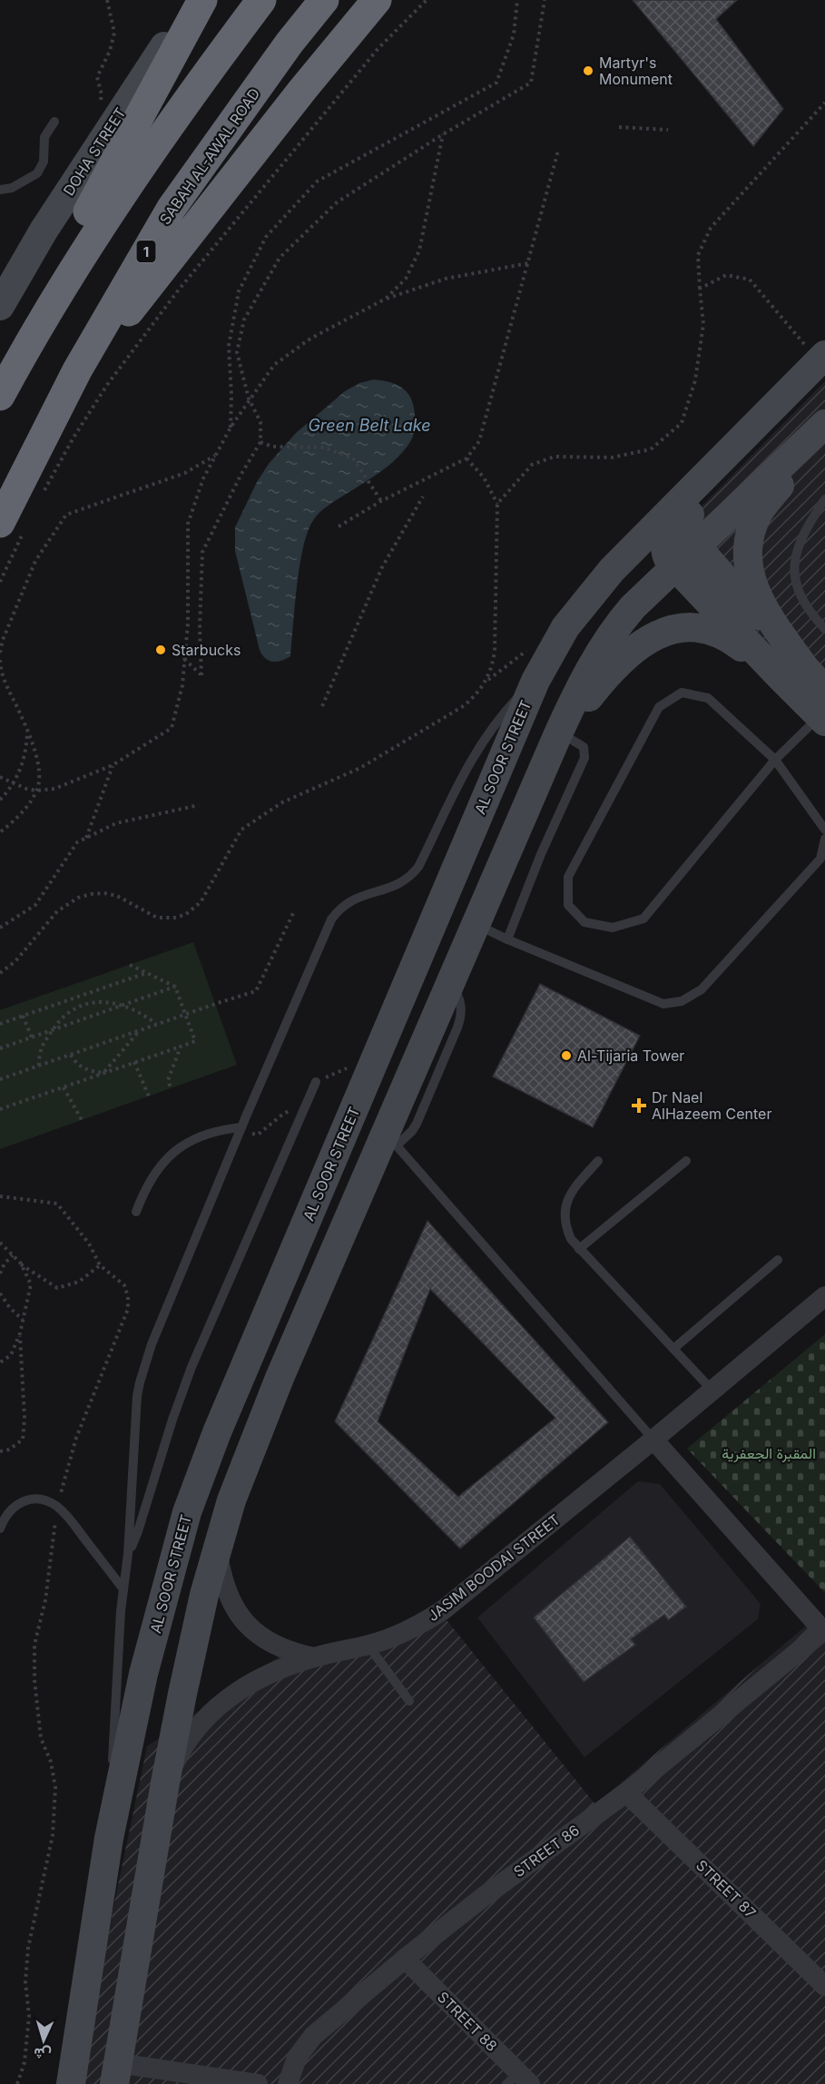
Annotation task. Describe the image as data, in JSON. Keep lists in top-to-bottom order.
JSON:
{
  "streets": {
    "highway": ["SABAH AL-AWAL ROAD", "1"],
    "main road": ["DOHA STREET", "AL SOOR STREET"],
    "street": [
      "JASIM BOODAI STREET",
      "STREET 86",
      "STREET 87",
      "STREET 88"
    ]
  },
  "crossings": [
    ["STREET 86", "STREET 87"],
    ["STREET 86", "STREET 88"]
  ],
  "water": ["Green Belt Lake"],
  "parks": ["المقبرة الجعفرية"],
  "places": {
    "other": ["Martyr's Monument", "Starbucks", "Al-Tijaria Tower"],
    "health": ["Dr Nael AlHazeem Center"]
  },
  "north": "bottom"
}
